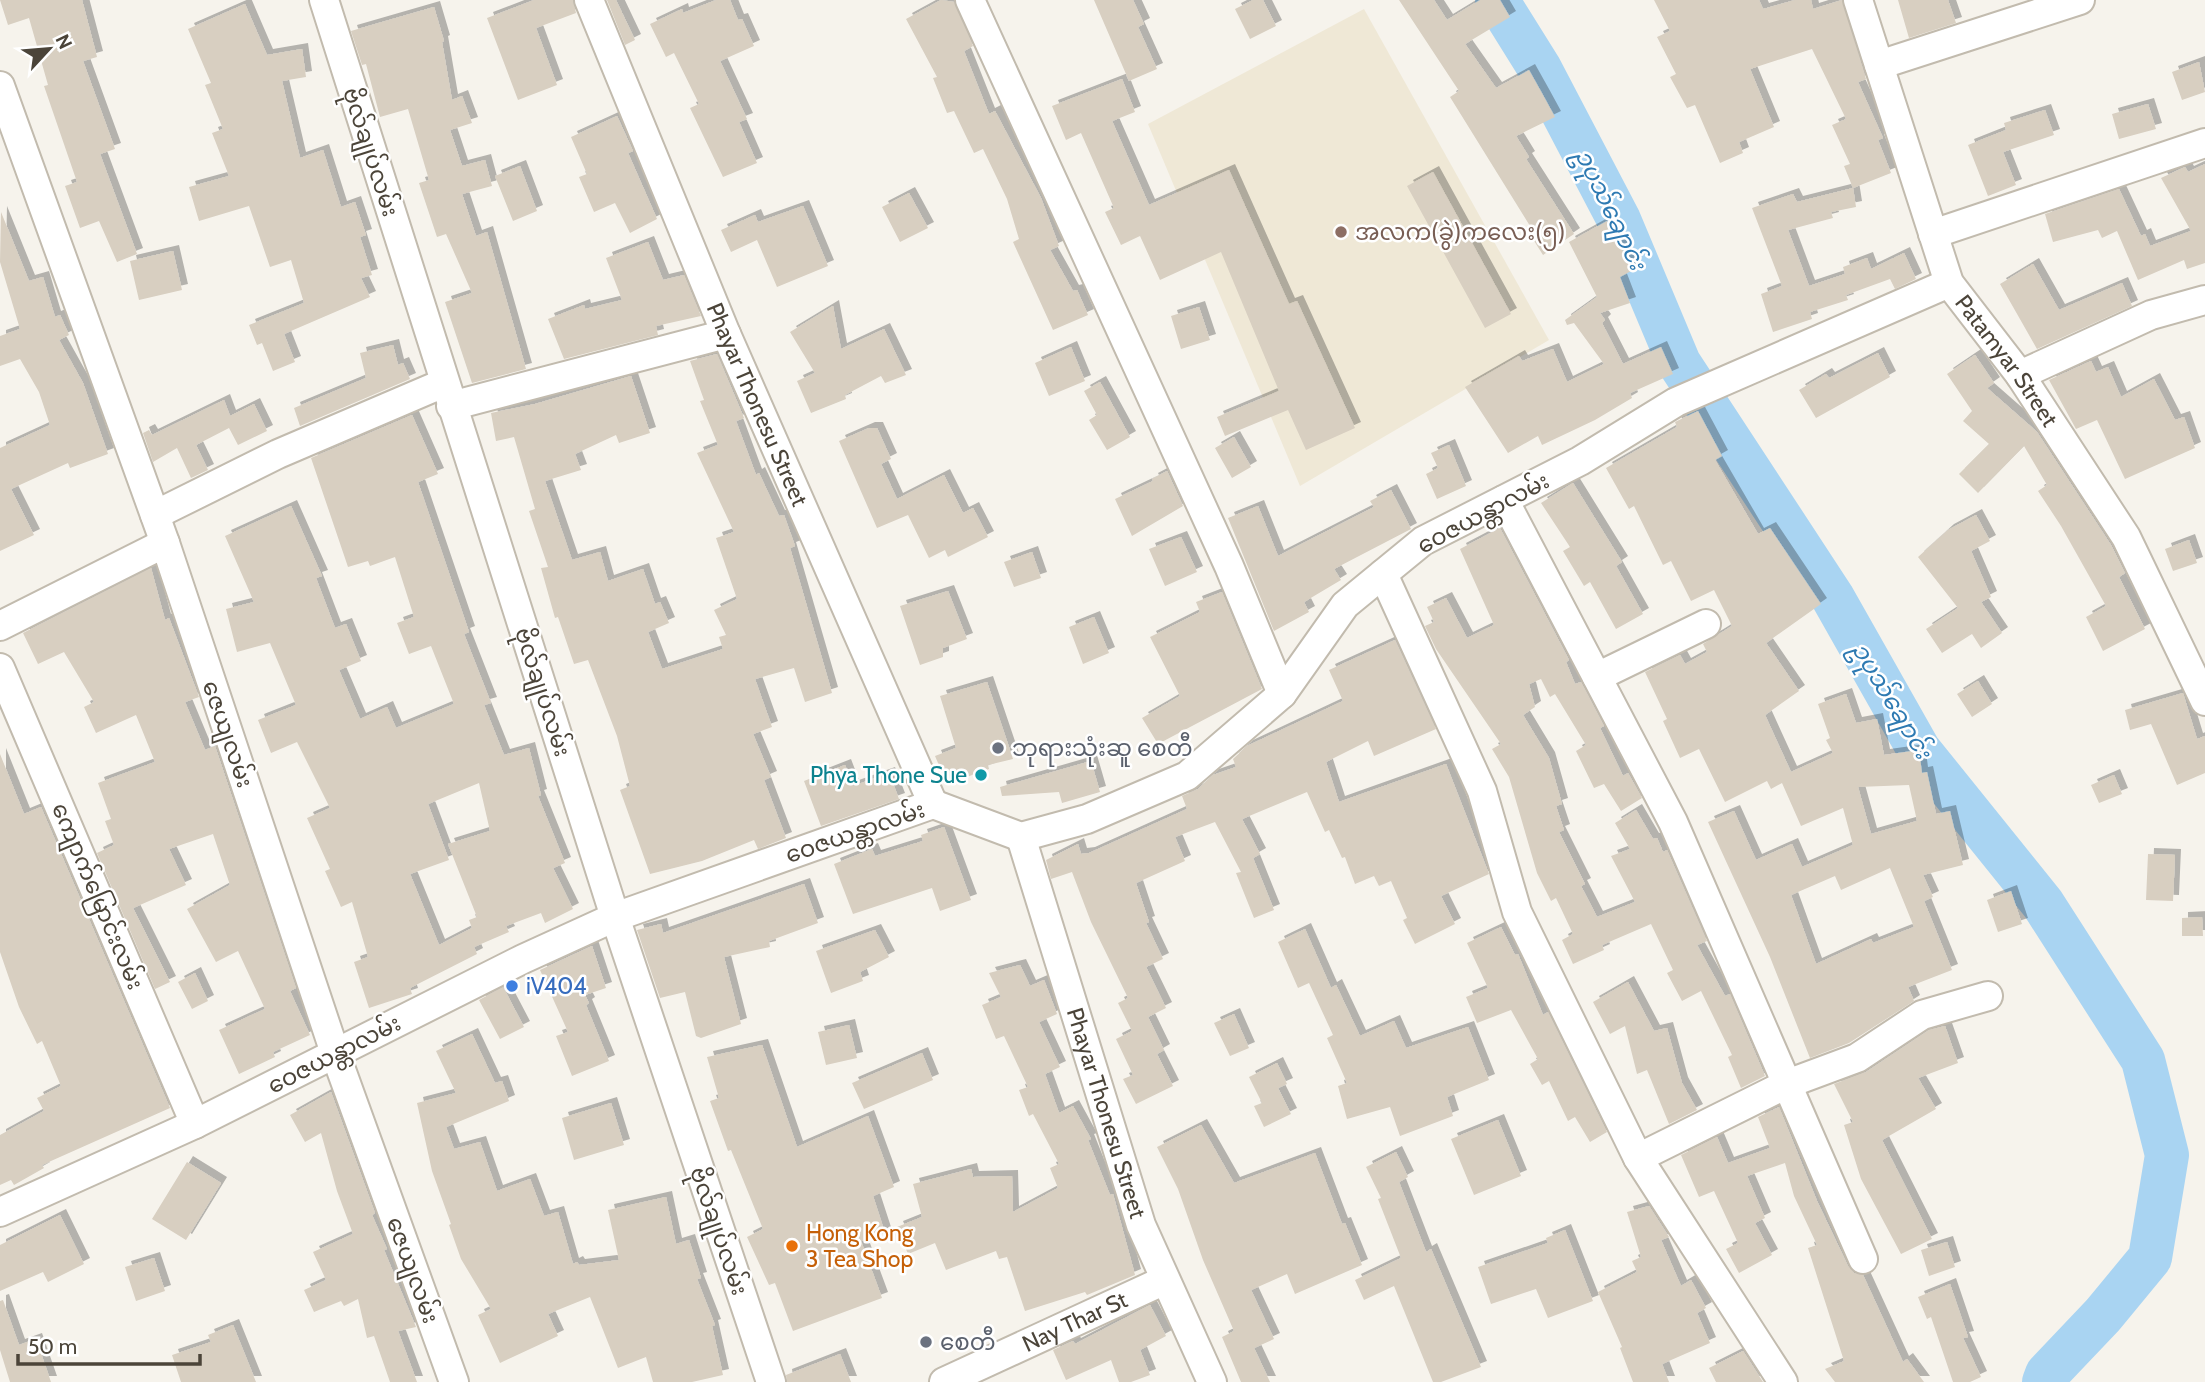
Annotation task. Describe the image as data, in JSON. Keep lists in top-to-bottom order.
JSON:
{
  "streets": {
    "street": [
      "ဗိုလ်ချုပ်လမ်း",
      "Patamyar Street",
      "Phayar Thonesu Street",
      "ဝေဇယန္တာလမ်း",
      "ဇေယျလမ်း",
      "ကျောက်မြောင်းလမ်း",
      "Nay Thar St"
    ]
  },
  "crossings": [
    ["ဗိုလ်ချုပ်လမ်း", "ဝေဇယန္တာလမ်း"],
    ["Patamyar Street", "ဝေဇယန္တာလမ်း"],
    ["Phayar Thonesu Street", "ဝေဇယန္တာလမ်း"],
    ["Phayar Thonesu Street", "Nay Thar St"],
    ["ဝေဇယန္တာလမ်း", "ဇေယျလမ်း"],
    ["ဝေဇယန္တာလမ်း", "ကျောက်မြောင်းလမ်း"]
  ],
  "water": ["ဥပုသ်ချောင်း"],
  "places": [
    "အလက(ခွဲ)ကလေး(၅)",
    "ဘုရားသုံးဆူ စေတီ",
    "Phya Thone Sue",
    "iV404",
    "Hong Kong 3 Tea Shop",
    "စေတီ"
  ],
  "scale_bar": "50 m",
  "north": "top right"
}
